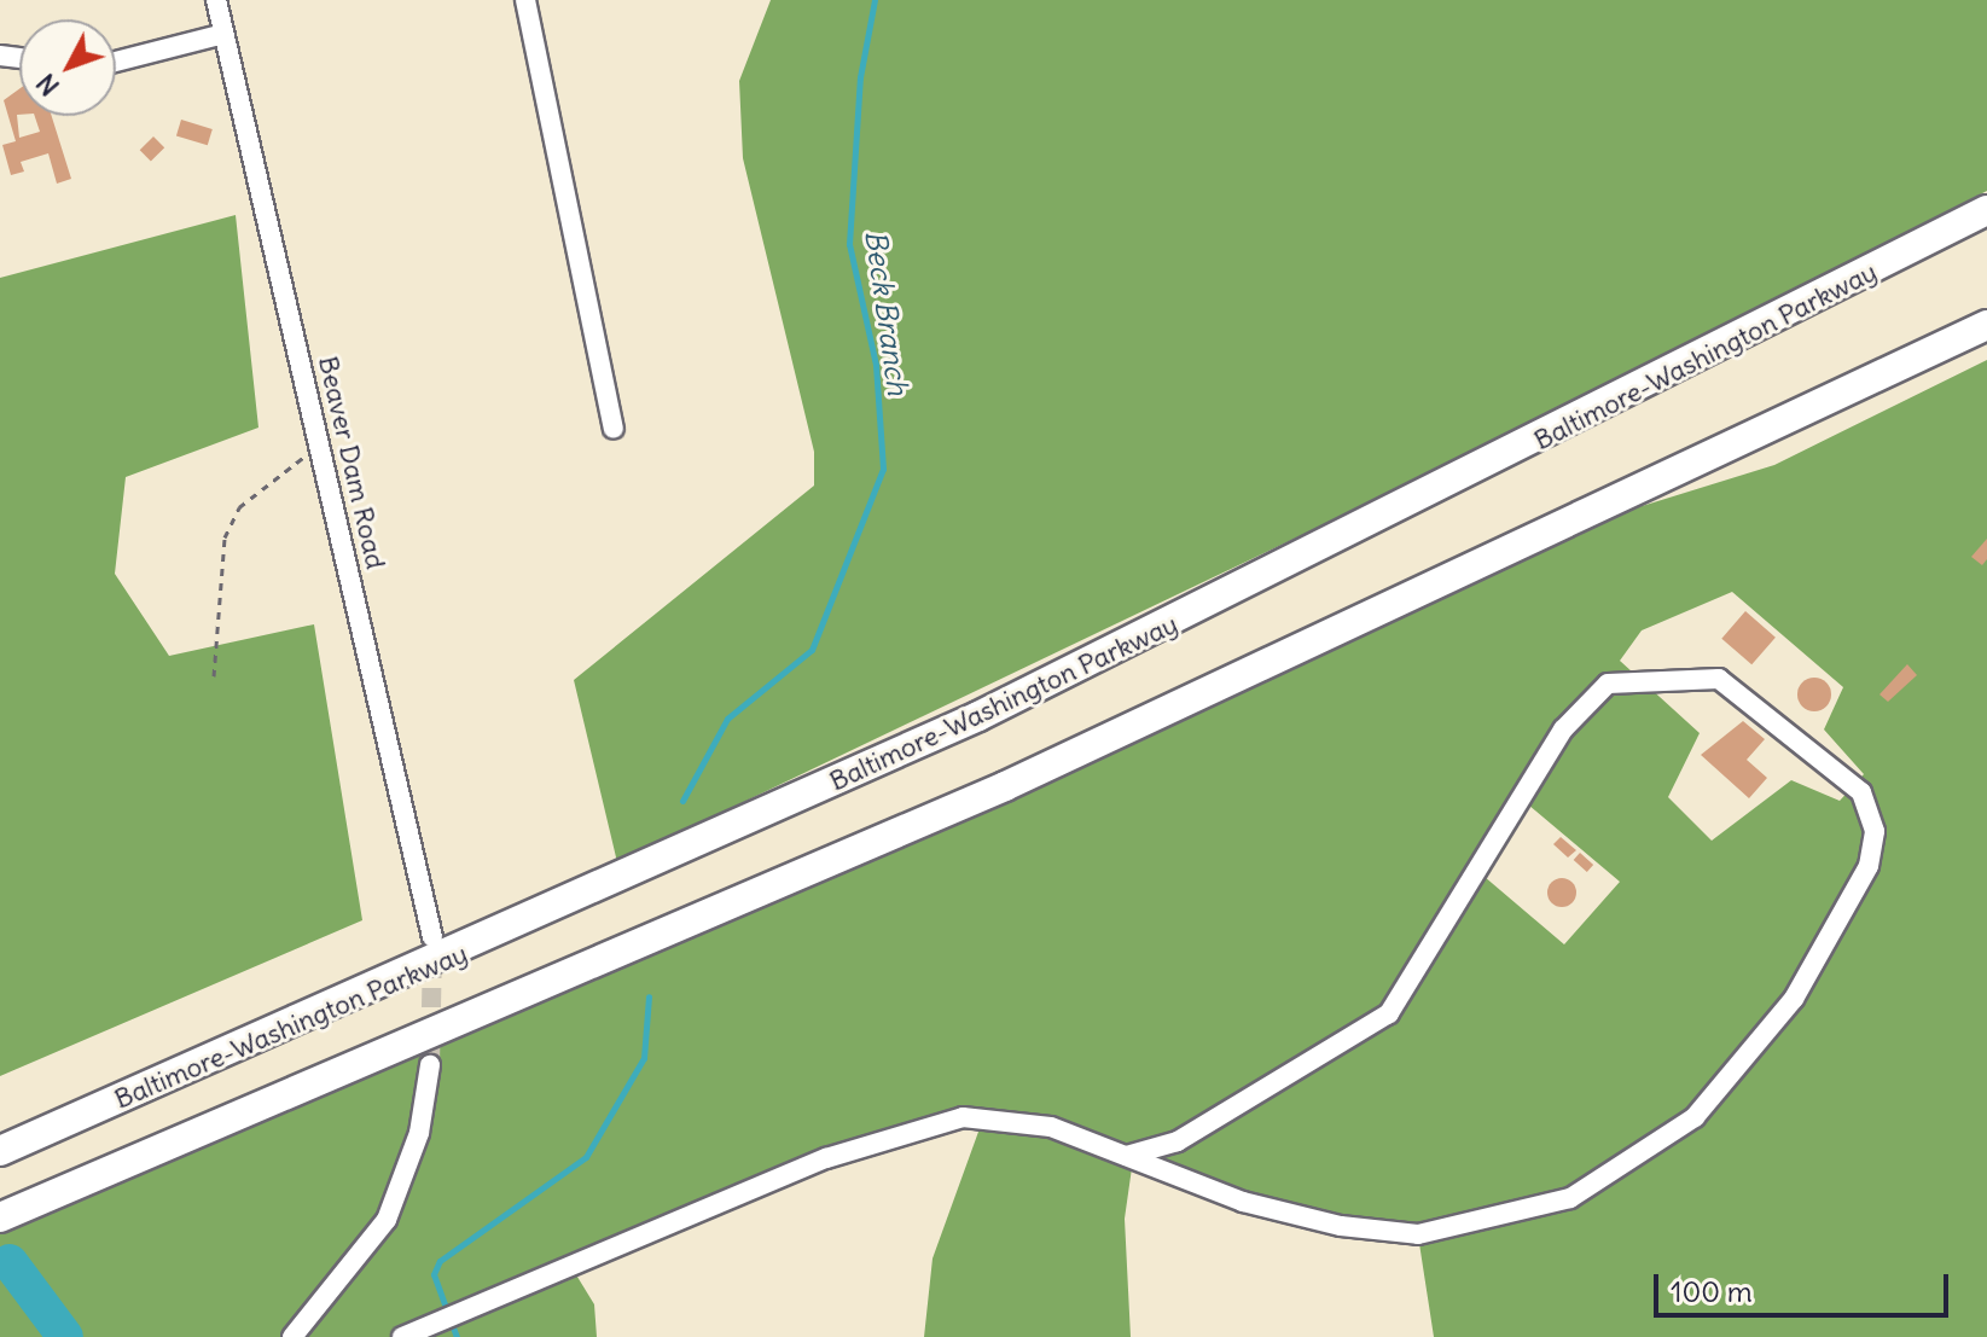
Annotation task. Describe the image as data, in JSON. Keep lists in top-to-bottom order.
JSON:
{
  "streets": {
    "highway": ["Baltimore-Washington Parkway"],
    "street": ["Beaver Dam Road"]
  },
  "water": ["Beck Branch"],
  "scale_bar": "100 m",
  "north": "bottom left"
}
